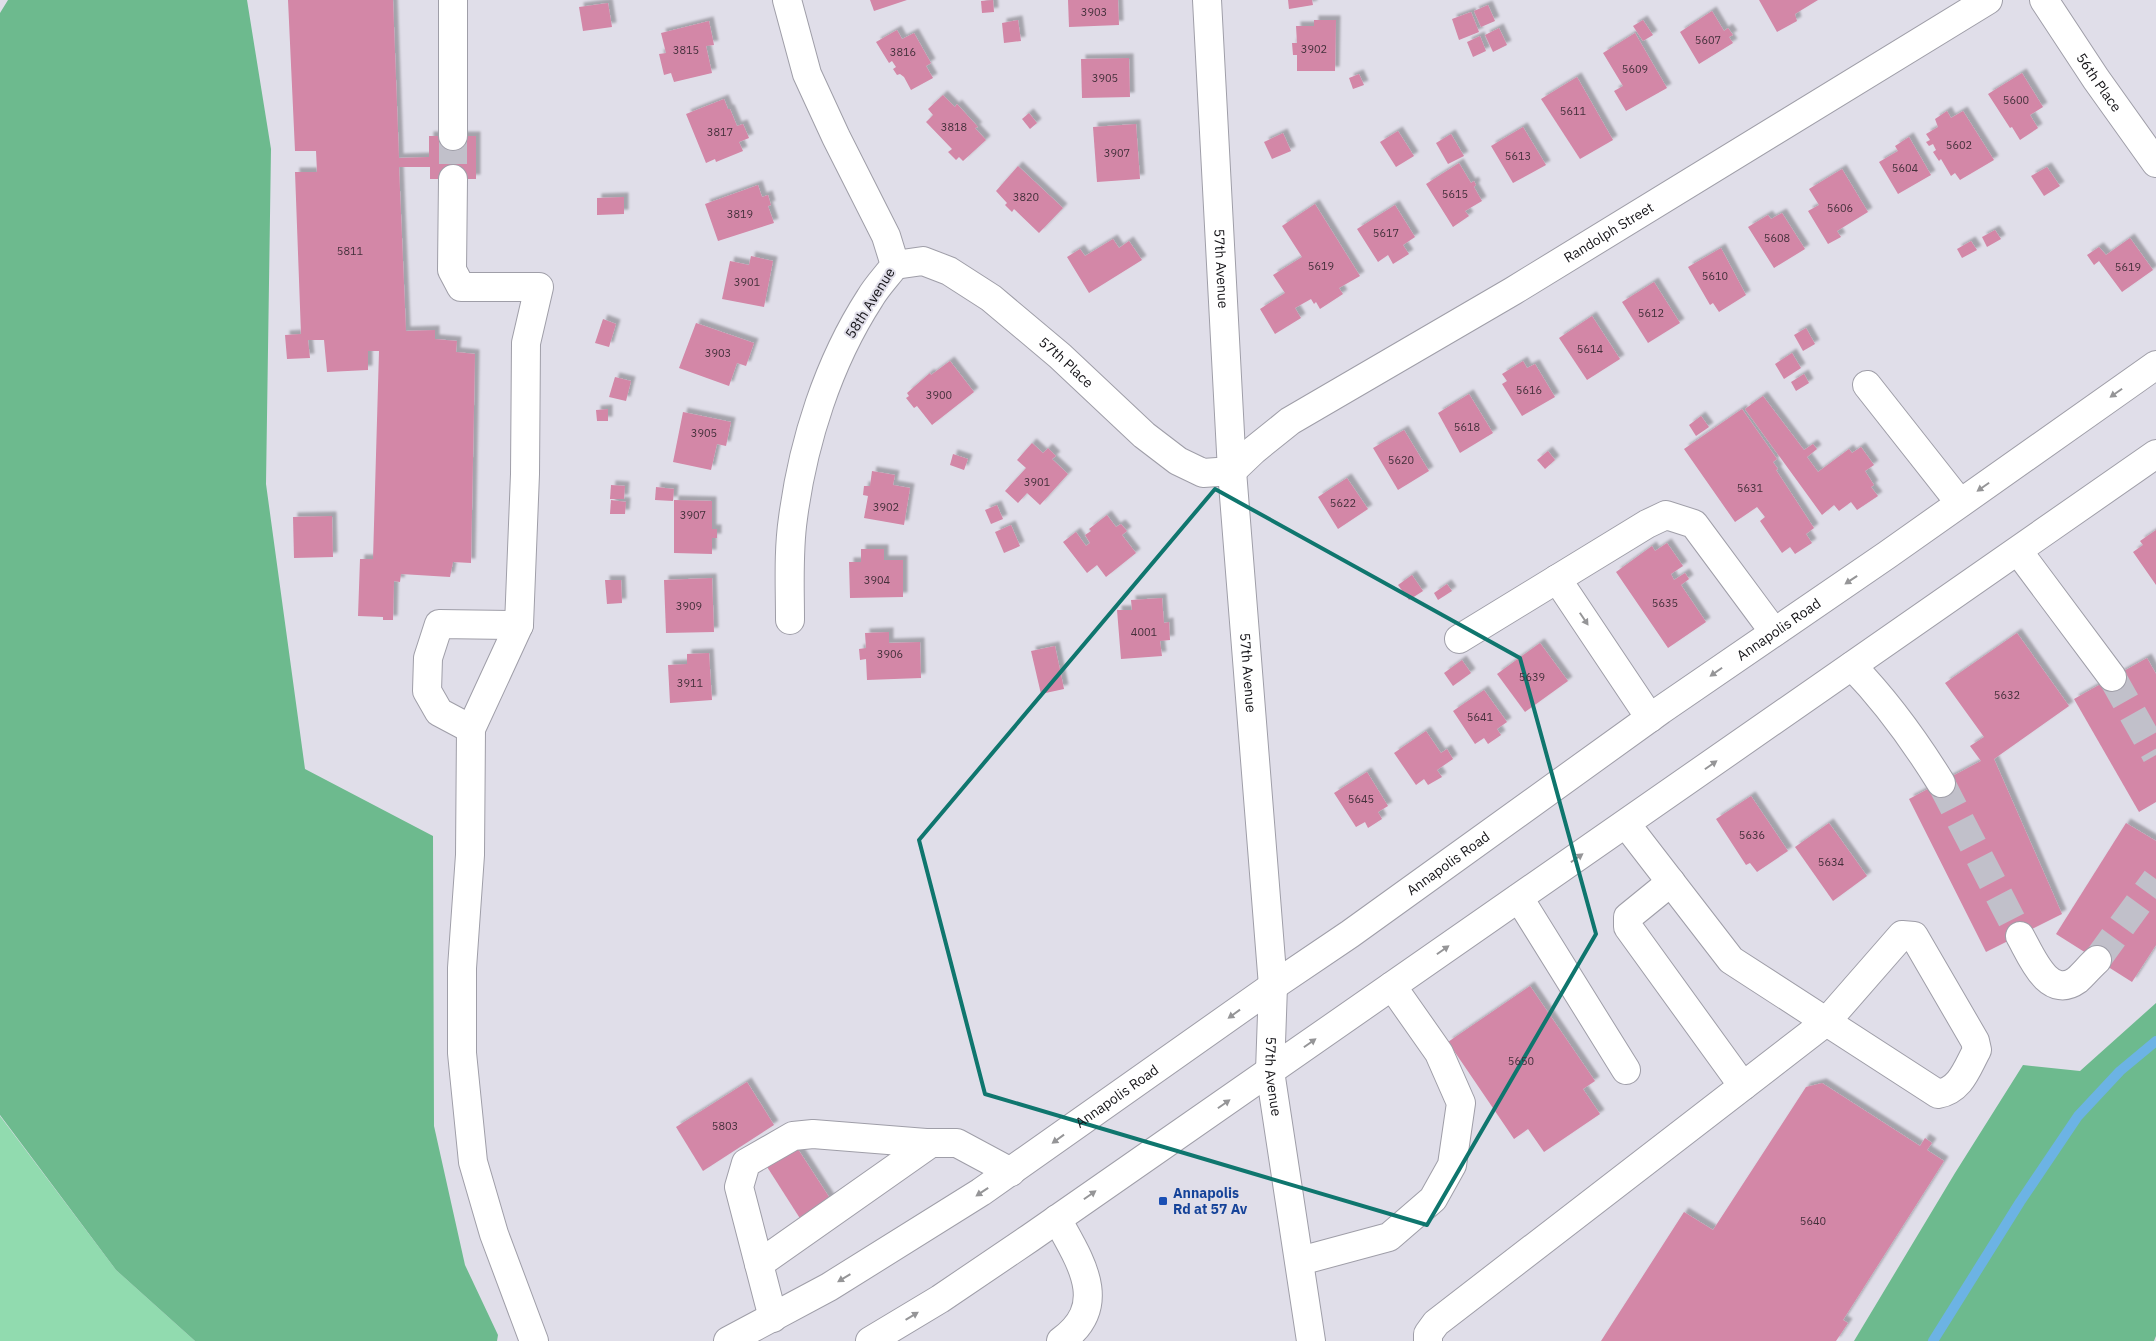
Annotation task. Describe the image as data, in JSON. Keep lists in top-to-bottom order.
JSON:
{
  "streets": {
    "street": [
      "56th Place",
      "Randolph Street",
      "57th Avenue",
      "58th Avenue",
      "57th Place",
      "Annapolis Road"
    ]
  },
  "crossings": [
    ["Randolph Street", "57th Avenue"],
    ["Randolph Street", "57th Place"],
    ["57th Avenue", "57th Place"],
    ["57th Avenue", "Annapolis Road"],
    ["58th Avenue", "57th Place"]
  ],
  "places": {
    "transit": ["Annapolis Rd at 57 Av"]
  },
  "house_numbers": [
    "3903",
    "5607",
    "3902",
    "3815",
    "3816",
    "5609",
    "3905",
    "5600",
    "5611",
    "3818",
    "3817",
    "5602",
    "3907",
    "5613",
    "5604",
    "5615",
    "3820",
    "5606",
    "3819",
    "5617",
    "5608",
    "5811",
    "5619",
    "5619",
    "5610",
    "3901",
    "5612",
    "5614",
    "3903",
    "5616",
    "3900",
    "5618",
    "3905",
    "5620",
    "3901",
    "5631",
    "5622",
    "3902",
    "3907",
    "3904",
    "5635",
    "3909",
    "4001",
    "3906",
    "5639",
    "3911",
    "5632",
    "5641",
    "5645",
    "5636",
    "5634",
    "5650",
    "5803",
    "5640"
  ]
}
